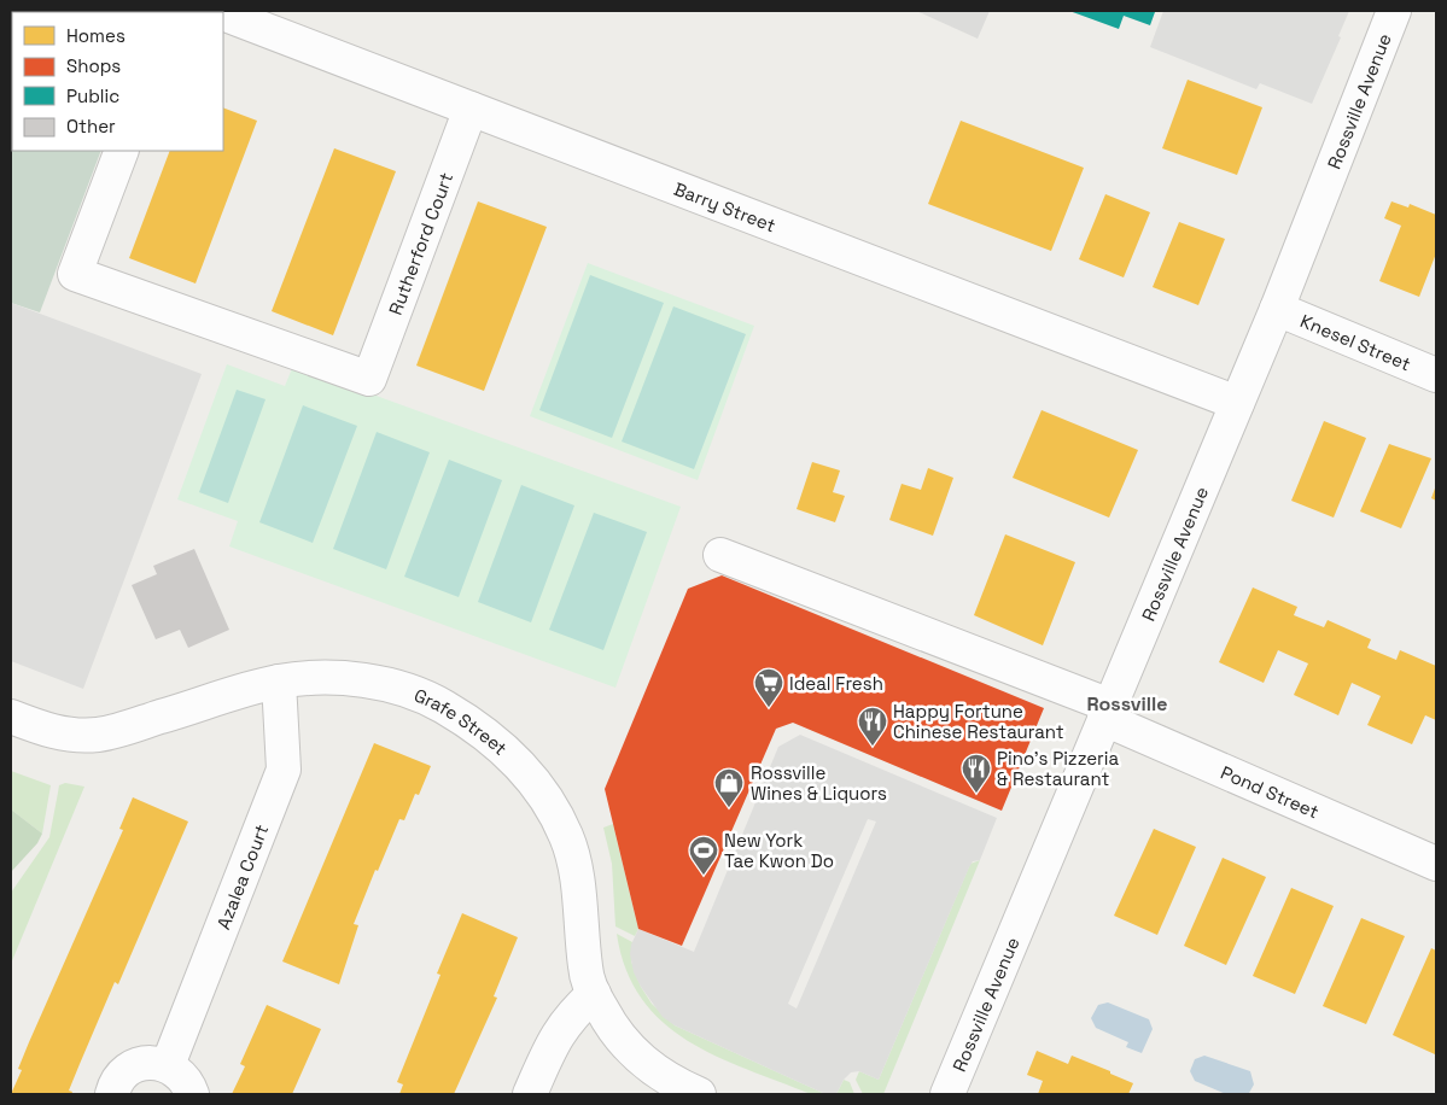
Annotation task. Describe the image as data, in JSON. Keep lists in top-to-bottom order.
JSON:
{
  "streets": {
    "street": [
      "Rossville Avenue",
      "Barry Street",
      "Rutherford Court",
      "Knesel Street",
      "Grafe Street",
      "Pond Street",
      "Azalea Court"
    ]
  },
  "crossings": [
    ["Rossville Avenue", "Barry Street"],
    ["Rossville Avenue", "Knesel Street"],
    ["Rossville Avenue", "Pond Street"],
    ["Barry Street", "Rutherford Court"],
    ["Grafe Street", "Azalea Court"]
  ],
  "districts": ["Rossville"],
  "places": {
    "supermarket": ["Ideal Fresh"],
    "restaurant": ["Happy Fortune Chinese Restaurant", "Pino's Pizzeria & Restaurant"],
    "shop": ["Rossville Wines & Liquors"],
    "sports": ["New York Tae Kwon Do"]
  },
  "legend": [
    "Homes",
    "Shops",
    "Public",
    "Other"
  ]
}
